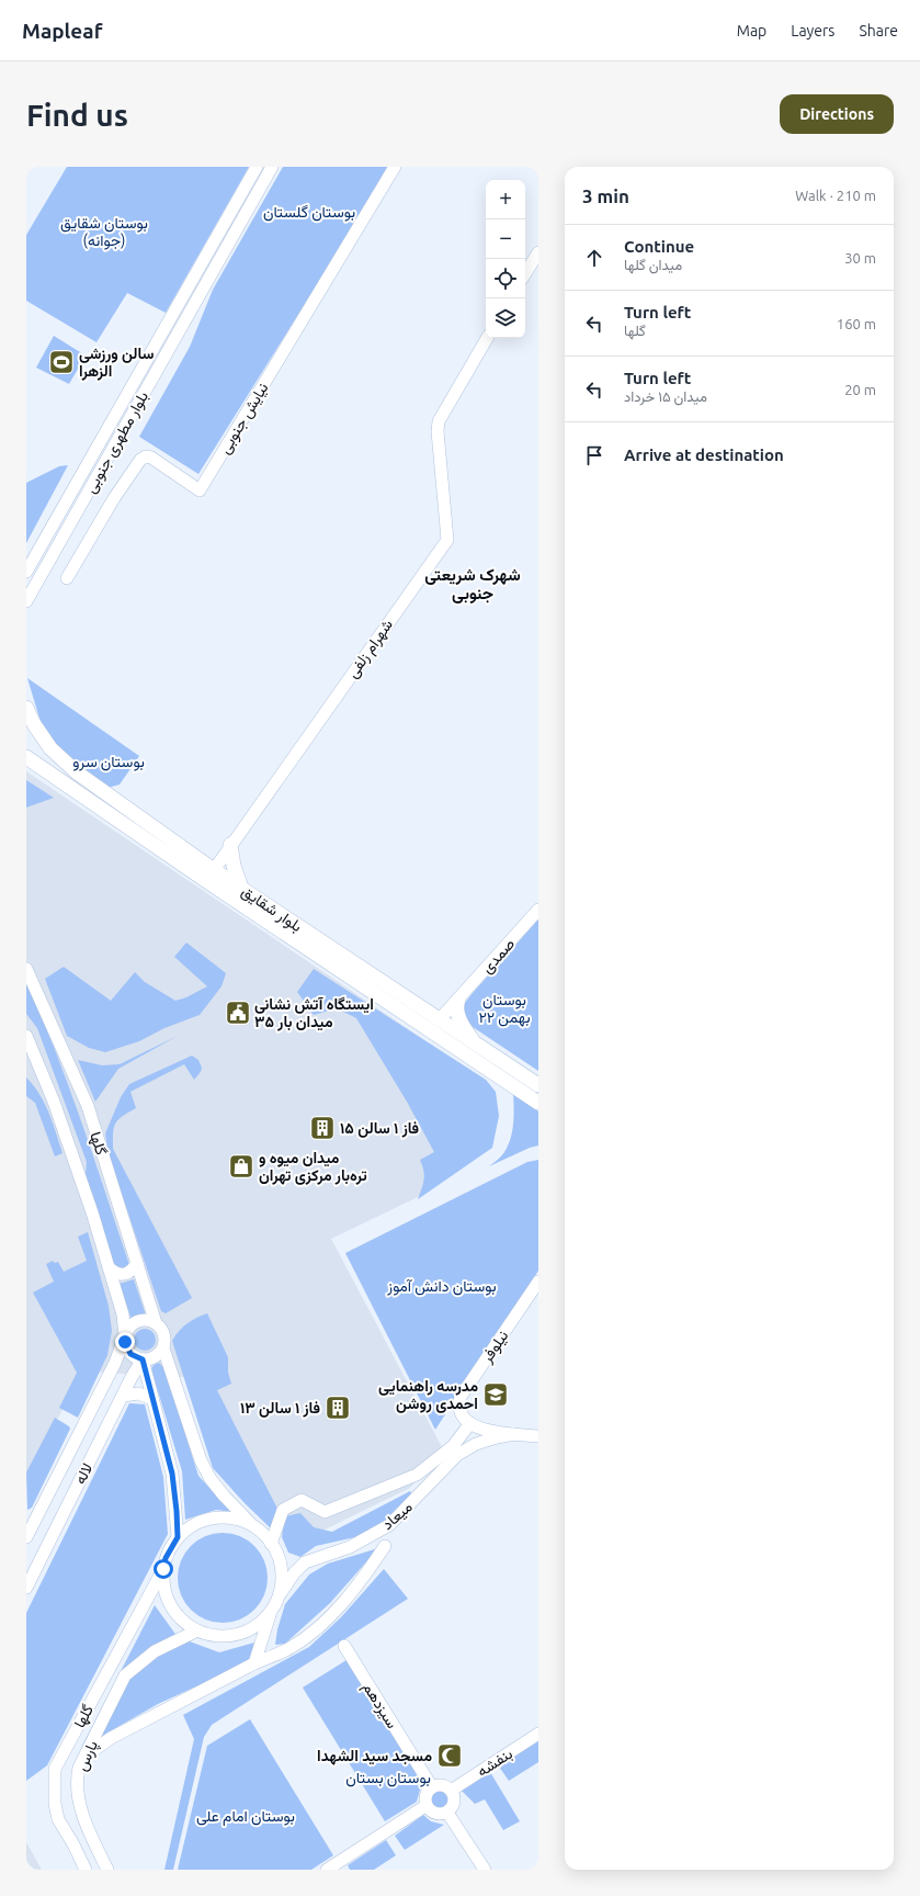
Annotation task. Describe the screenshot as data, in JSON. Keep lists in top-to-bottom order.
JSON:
{
  "streets": {
    "main road": ["بلوار شقایق"],
    "street": [
      "نیایش جنوبی",
      "بلوار مطهری جنوبی",
      "شهرام زلفی",
      "صمدی",
      "گلها",
      "نیلوفر",
      "لاله",
      "میعاد",
      "سیزدهم",
      "پارس",
      "بنفشه"
    ]
  },
  "crossings": [
    ["شهرام زلفی", "بلوار شقایق"],
    ["بلوار شقایق", "صمدی"],
    ["گلها", "لاله"],
    ["گلها", "میعاد"],
    ["گلها", "پارس"],
    ["نیلوفر", "میعاد"],
    ["میعاد", "پارس"],
    ["سیزدهم", "بنفشه"]
  ],
  "districts": ["شهرک شریعتی جنوبی"],
  "parks": [
    "بوستان گلستان",
    "بوستان شقایق (جوانه)",
    "بوستان سرو",
    "بوستان ۲۲ بهمن",
    "بوستان دانش آموز",
    "بوستان بستان",
    "بوستان امام علی"
  ],
  "places": {
    "sports": ["سالن ورزشی الزهرا"],
    "public building": ["ایستگاه آتش نشانی ۳۵ میدان بار"],
    "building": ["فاز ۱ سالن ۱۵", "فاز ۱ سالن ۱۳"],
    "shop": ["میدان میوه و تره‌بار مرکزی تهران"],
    "school or university": ["مدرسه راهنمایی احمدی روشن"],
    "mosque": ["مسجد سید الشهدا"]
  },
  "page": {
    "header": "Mapleaf",
    "nav": ["Map", "Layers", "Share"],
    "buttons": "Directions",
    "title": "Find us",
    "heading": ["3 min", "Walk · 210 m"],
    "map_buttons": ["+", "−"],
    "list": [
      ["Continue", "میدان گلها", "30 m"],
      ["Turn left", "گلها", "160 m"],
      ["Turn left", "میدان ۱۵ خرداد", "20 m"],
      "Arrive at destination"
    ]
  }
}
